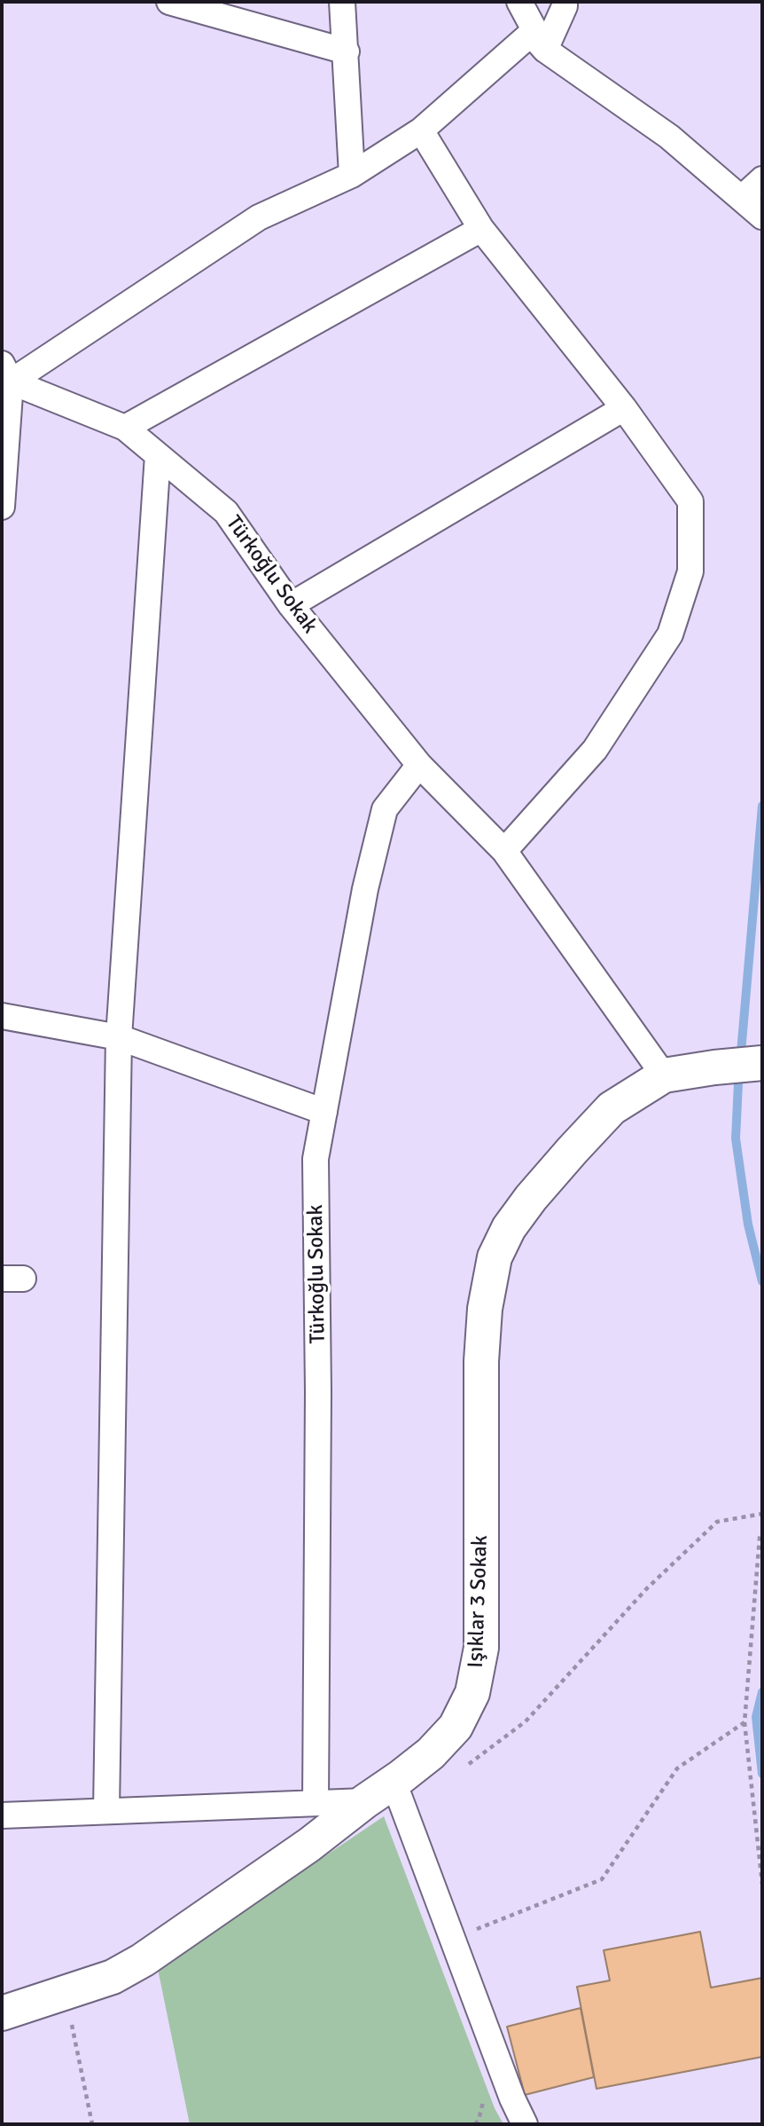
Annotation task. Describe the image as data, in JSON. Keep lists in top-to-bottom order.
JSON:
{
  "streets": {
    "street": ["Türkoğlu Sokak", "Işıklar 3 Sokak"]
  },
  "crossings": [
    ["Türkoğlu Sokak", "Işıklar 3 Sokak"]
  ]
}
